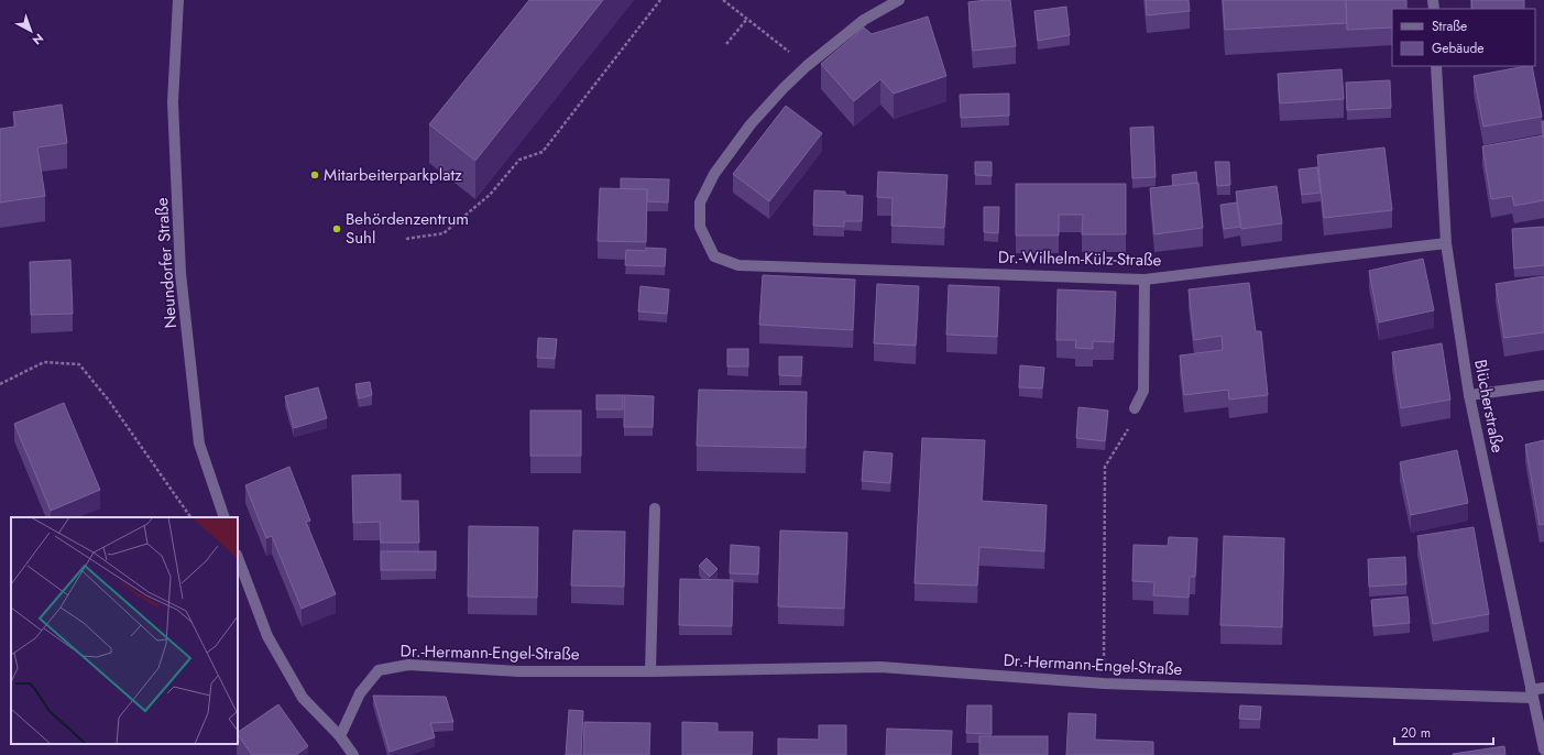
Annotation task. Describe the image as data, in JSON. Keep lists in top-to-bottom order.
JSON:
{
  "streets": {
    "street": [
      "Dr.-Wilhelm-Külz-Straße",
      "Neundorfer Straße",
      "Blücherstraße",
      "Dr.-Hermann-Engel-Straße"
    ]
  },
  "crossings": [
    ["Dr.-Wilhelm-Külz-Straße", "Blücherstraße"],
    ["Blücherstraße", "Dr.-Hermann-Engel-Straße"]
  ],
  "places": ["Mitarbeiterparkplatz", "Behördenzentrum Suhl"],
  "legend": ["Straße", "Gebäude"],
  "scale_bar": "20 m",
  "north": "bottom right"
}
